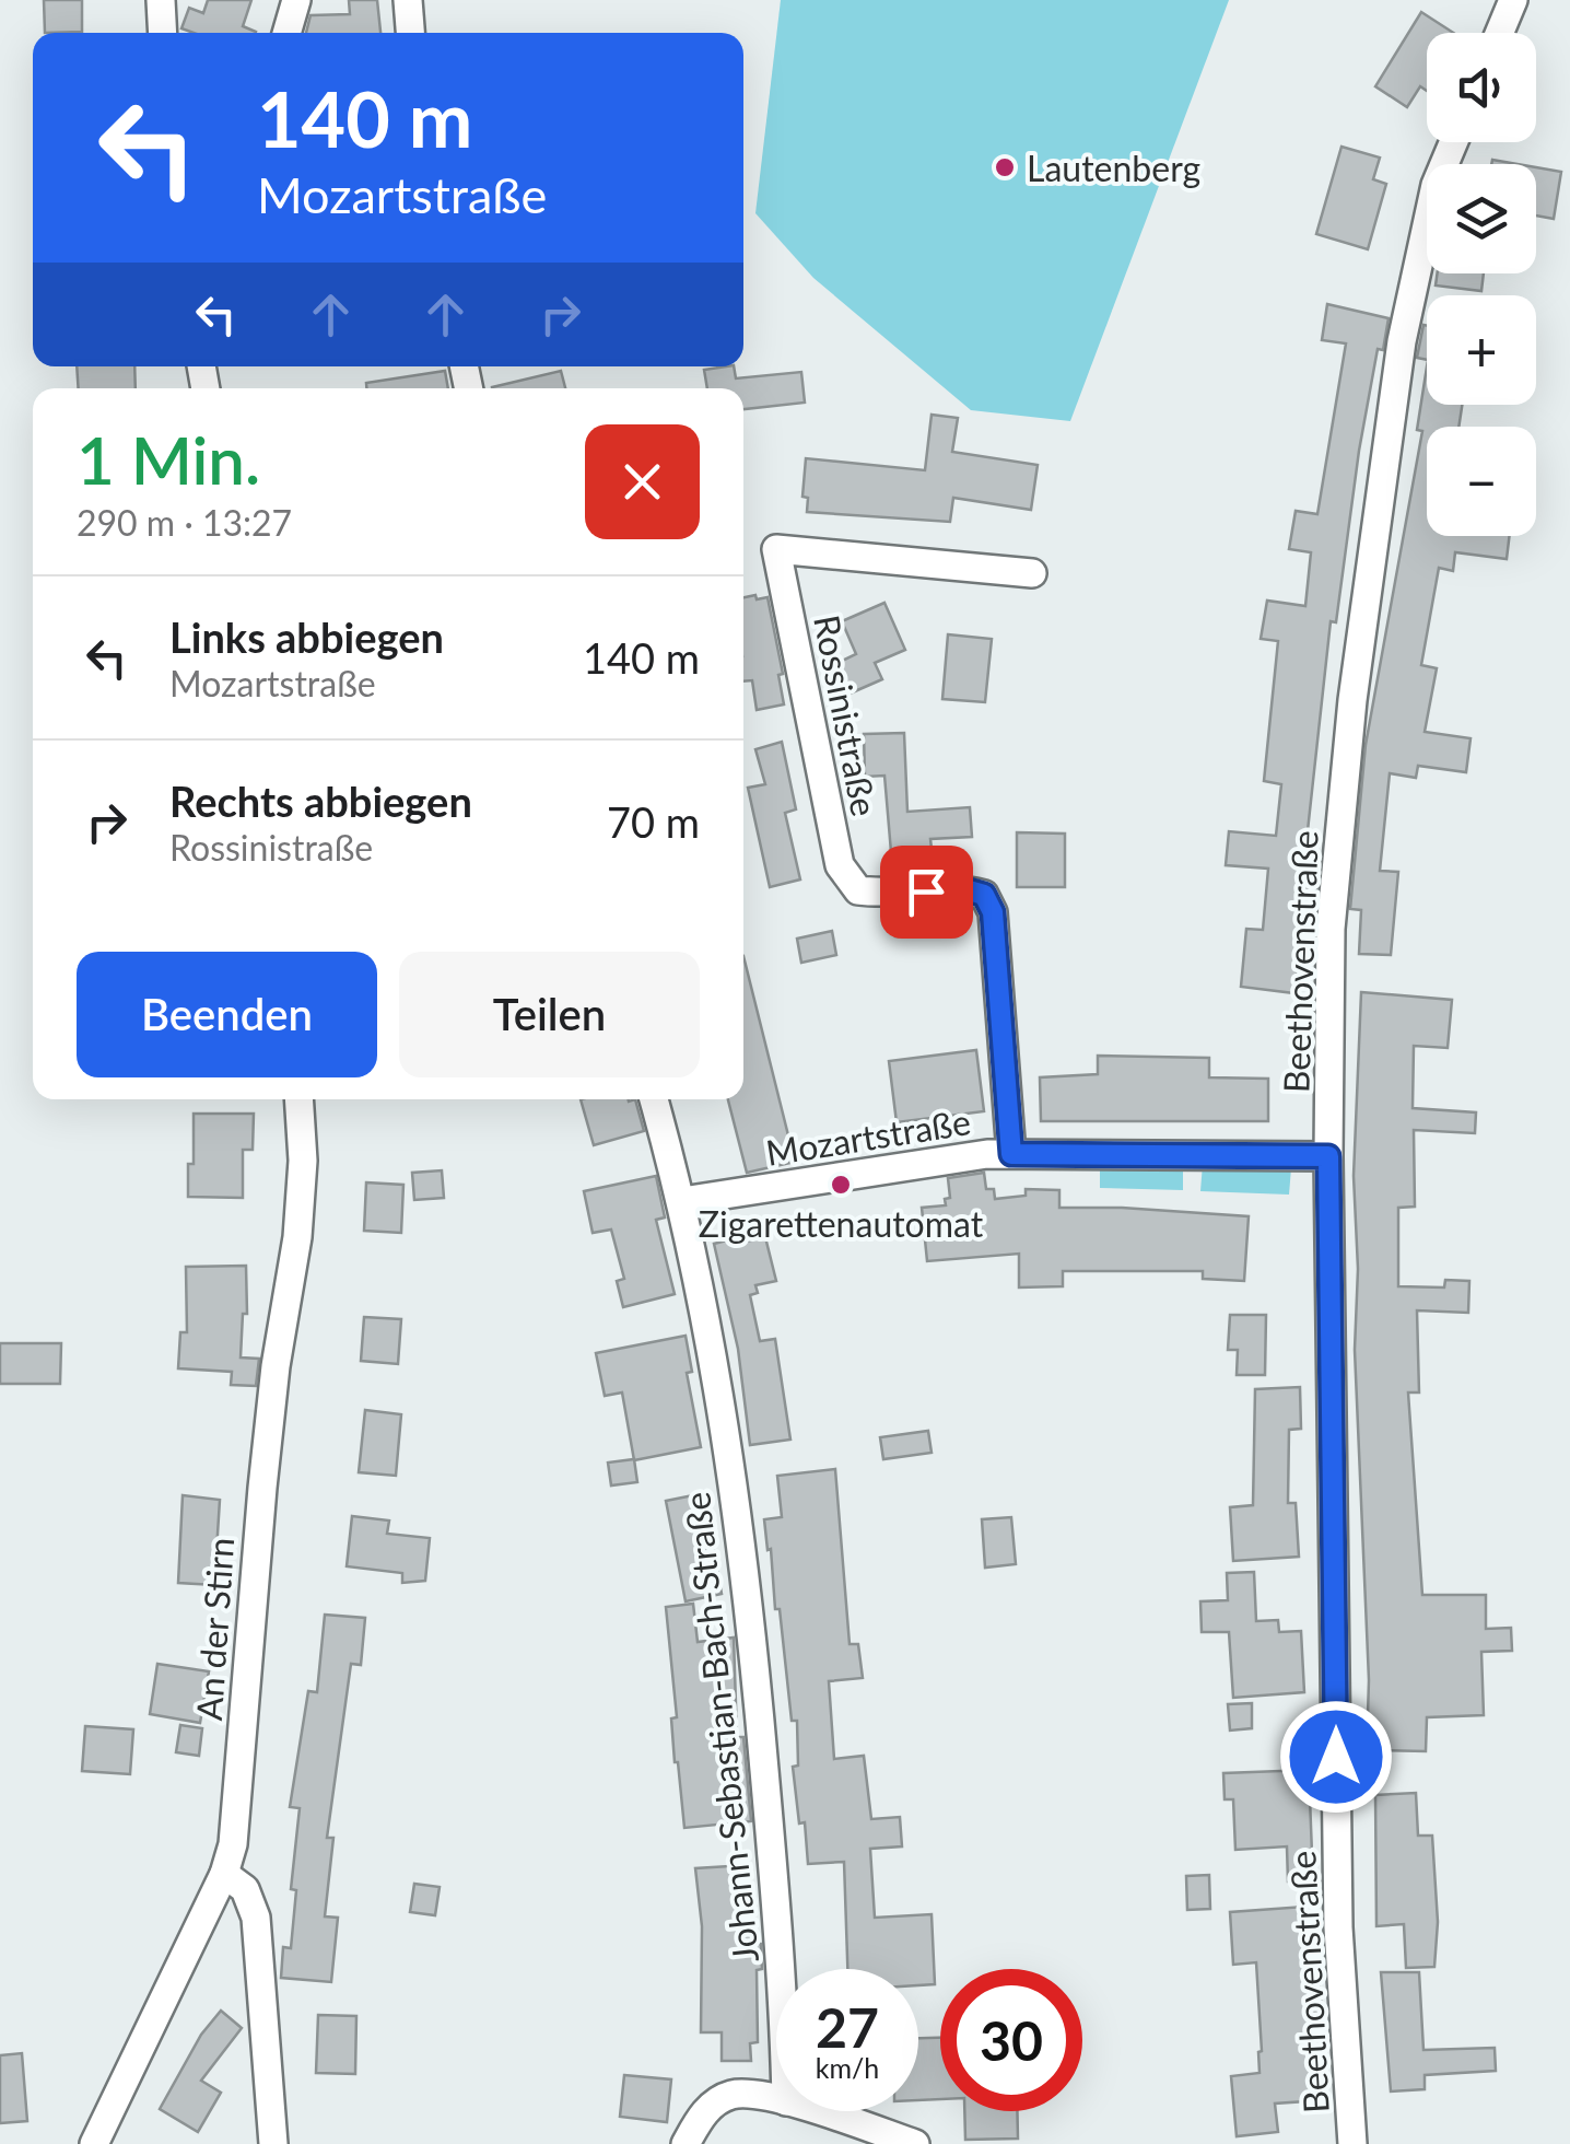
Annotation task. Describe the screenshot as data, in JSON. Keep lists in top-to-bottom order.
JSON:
{
  "streets": {
    "street": [
      "Rossinistraße",
      "Beethovenstraße",
      "Mozartstraße",
      "An der Stirn",
      "Johann-Sebastian-Bach-Straße"
    ]
  },
  "crossings": [
    ["Rossinistraße", "Mozartstraße"],
    ["Beethovenstraße", "Mozartstraße"],
    ["Mozartstraße", "Johann-Sebastian-Bach-Straße"]
  ],
  "places": ["Lautenberg", "Zigarettenautomat"],
  "page": {
    "map_buttons": ["+", "−"],
    "turn": ["140 m", "Mozartstraße"],
    "heading": ["1 Min.", "290 m · 13:27"],
    "list": [
      {
        "name": "Links abbiegen",
        "note": "Mozartstraße",
        "value": "140 m"
      },
      {
        "name": "Rechts abbiegen",
        "note": "Rossinistraße",
        "value": "70 m"
      }
    ],
    "buttons": ["Beenden", "Teilen"],
    "speed": "27 km/h",
    "limit": "30"
  }
}
